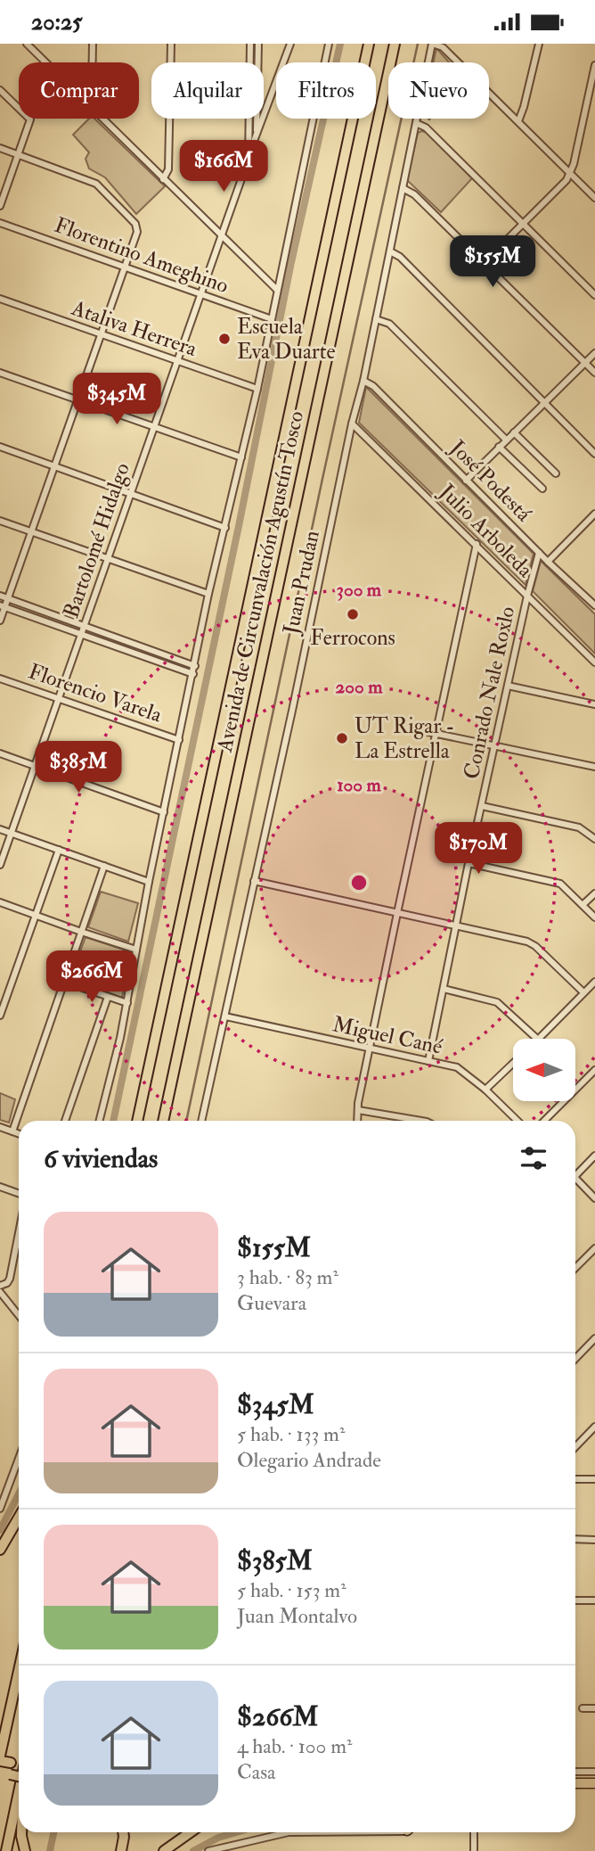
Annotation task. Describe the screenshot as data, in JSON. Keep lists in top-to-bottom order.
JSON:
{
  "streets": {
    "highway": ["Avenida de Circunvalación Agustín Tosco"],
    "street": [
      "Florentino Ameghino",
      "Ataliva Herrera",
      "José Podestá",
      "Julio Arboleda",
      "Bartolomé Hidalgo",
      "Juan Prudan",
      "Florencio Varela",
      "Conrado Nale Roxlo",
      "Miguel Cané"
    ]
  },
  "crossings": [
    ["Florentino Ameghino", "Bartolomé Hidalgo"],
    ["Florentino Ameghino", "Avenida de Circunvalación Agustín Tosco"],
    ["Ataliva Herrera", "Bartolomé Hidalgo"],
    ["Ataliva Herrera", "Avenida de Circunvalación Agustín Tosco"],
    ["José Podestá", "Juan Prudan"],
    ["José Podestá", "Conrado Nale Roxlo"],
    ["Julio Arboleda", "Juan Prudan"],
    ["Julio Arboleda", "Conrado Nale Roxlo"],
    ["Bartolomé Hidalgo", "Florencio Varela"],
    ["Avenida de Circunvalación Agustín Tosco", "Florencio Varela"],
    ["Juan Prudan", "Miguel Cané"],
    ["Conrado Nale Roxlo", "Miguel Cané"]
  ],
  "places": ["Escuela Eva Duarte", "Ferrocons", "UT Rigar - La Estrella"],
  "north": "left",
  "page": {
    "status": "20:25",
    "chip": [
      "Comprar",
      "Alquilar",
      "Filtros",
      "Nuevo"
    ],
    "price": [
      "$166M",
      "$155M",
      "$345M",
      "$385M",
      "$170M",
      "$266M"
    ],
    "heading": "6 viviendas",
    "list": [
      {
        "name": "$155M",
        "note": "3 hab. · 83 m² · Guevara"
      },
      {
        "name": "$345M",
        "note": "5 hab. · 133 m² · Olegario Andrade"
      },
      {
        "name": "$385M",
        "note": "5 hab. · 153 m² · Juan Montalvo"
      },
      {
        "name": "$266M",
        "note": "4 hab. · 100 m² · Casa"
      }
    ]
  },
  "rings": ["300 m", "200 m", "100 m"]
}
